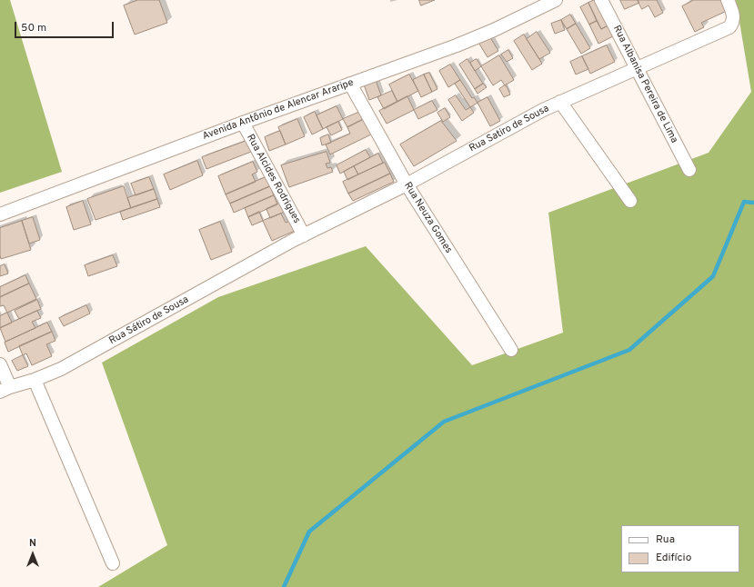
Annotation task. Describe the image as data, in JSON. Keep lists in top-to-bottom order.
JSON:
{
  "streets": {
    "street": [
      "Rua Albanisa Pereira de Lima",
      "Avenida Antônio de Alencar Araripe",
      "Rua Satiro de Sousa",
      "Rua Alcides Rodrigues",
      "Rua Neuza Gomes",
      "Rua Sátiro de Sousa"
    ]
  },
  "crossings": [
    ["Rua Albanisa Pereira de Lima", "Rua Satiro de Sousa"],
    ["Avenida Antônio de Alencar Araripe", "Rua Alcides Rodrigues"],
    ["Avenida Antônio de Alencar Araripe", "Rua Neuza Gomes"],
    ["Rua Satiro de Sousa", "Rua Alcides Rodrigues"],
    ["Rua Satiro de Sousa", "Rua Neuza Gomes"],
    ["Rua Satiro de Sousa", "Rua Sátiro de Sousa"],
    ["Rua Alcides Rodrigues", "Rua Sátiro de Sousa"]
  ],
  "legend": ["Rua", "Edifício"],
  "scale_bar": "50 m",
  "north": "top"
}
